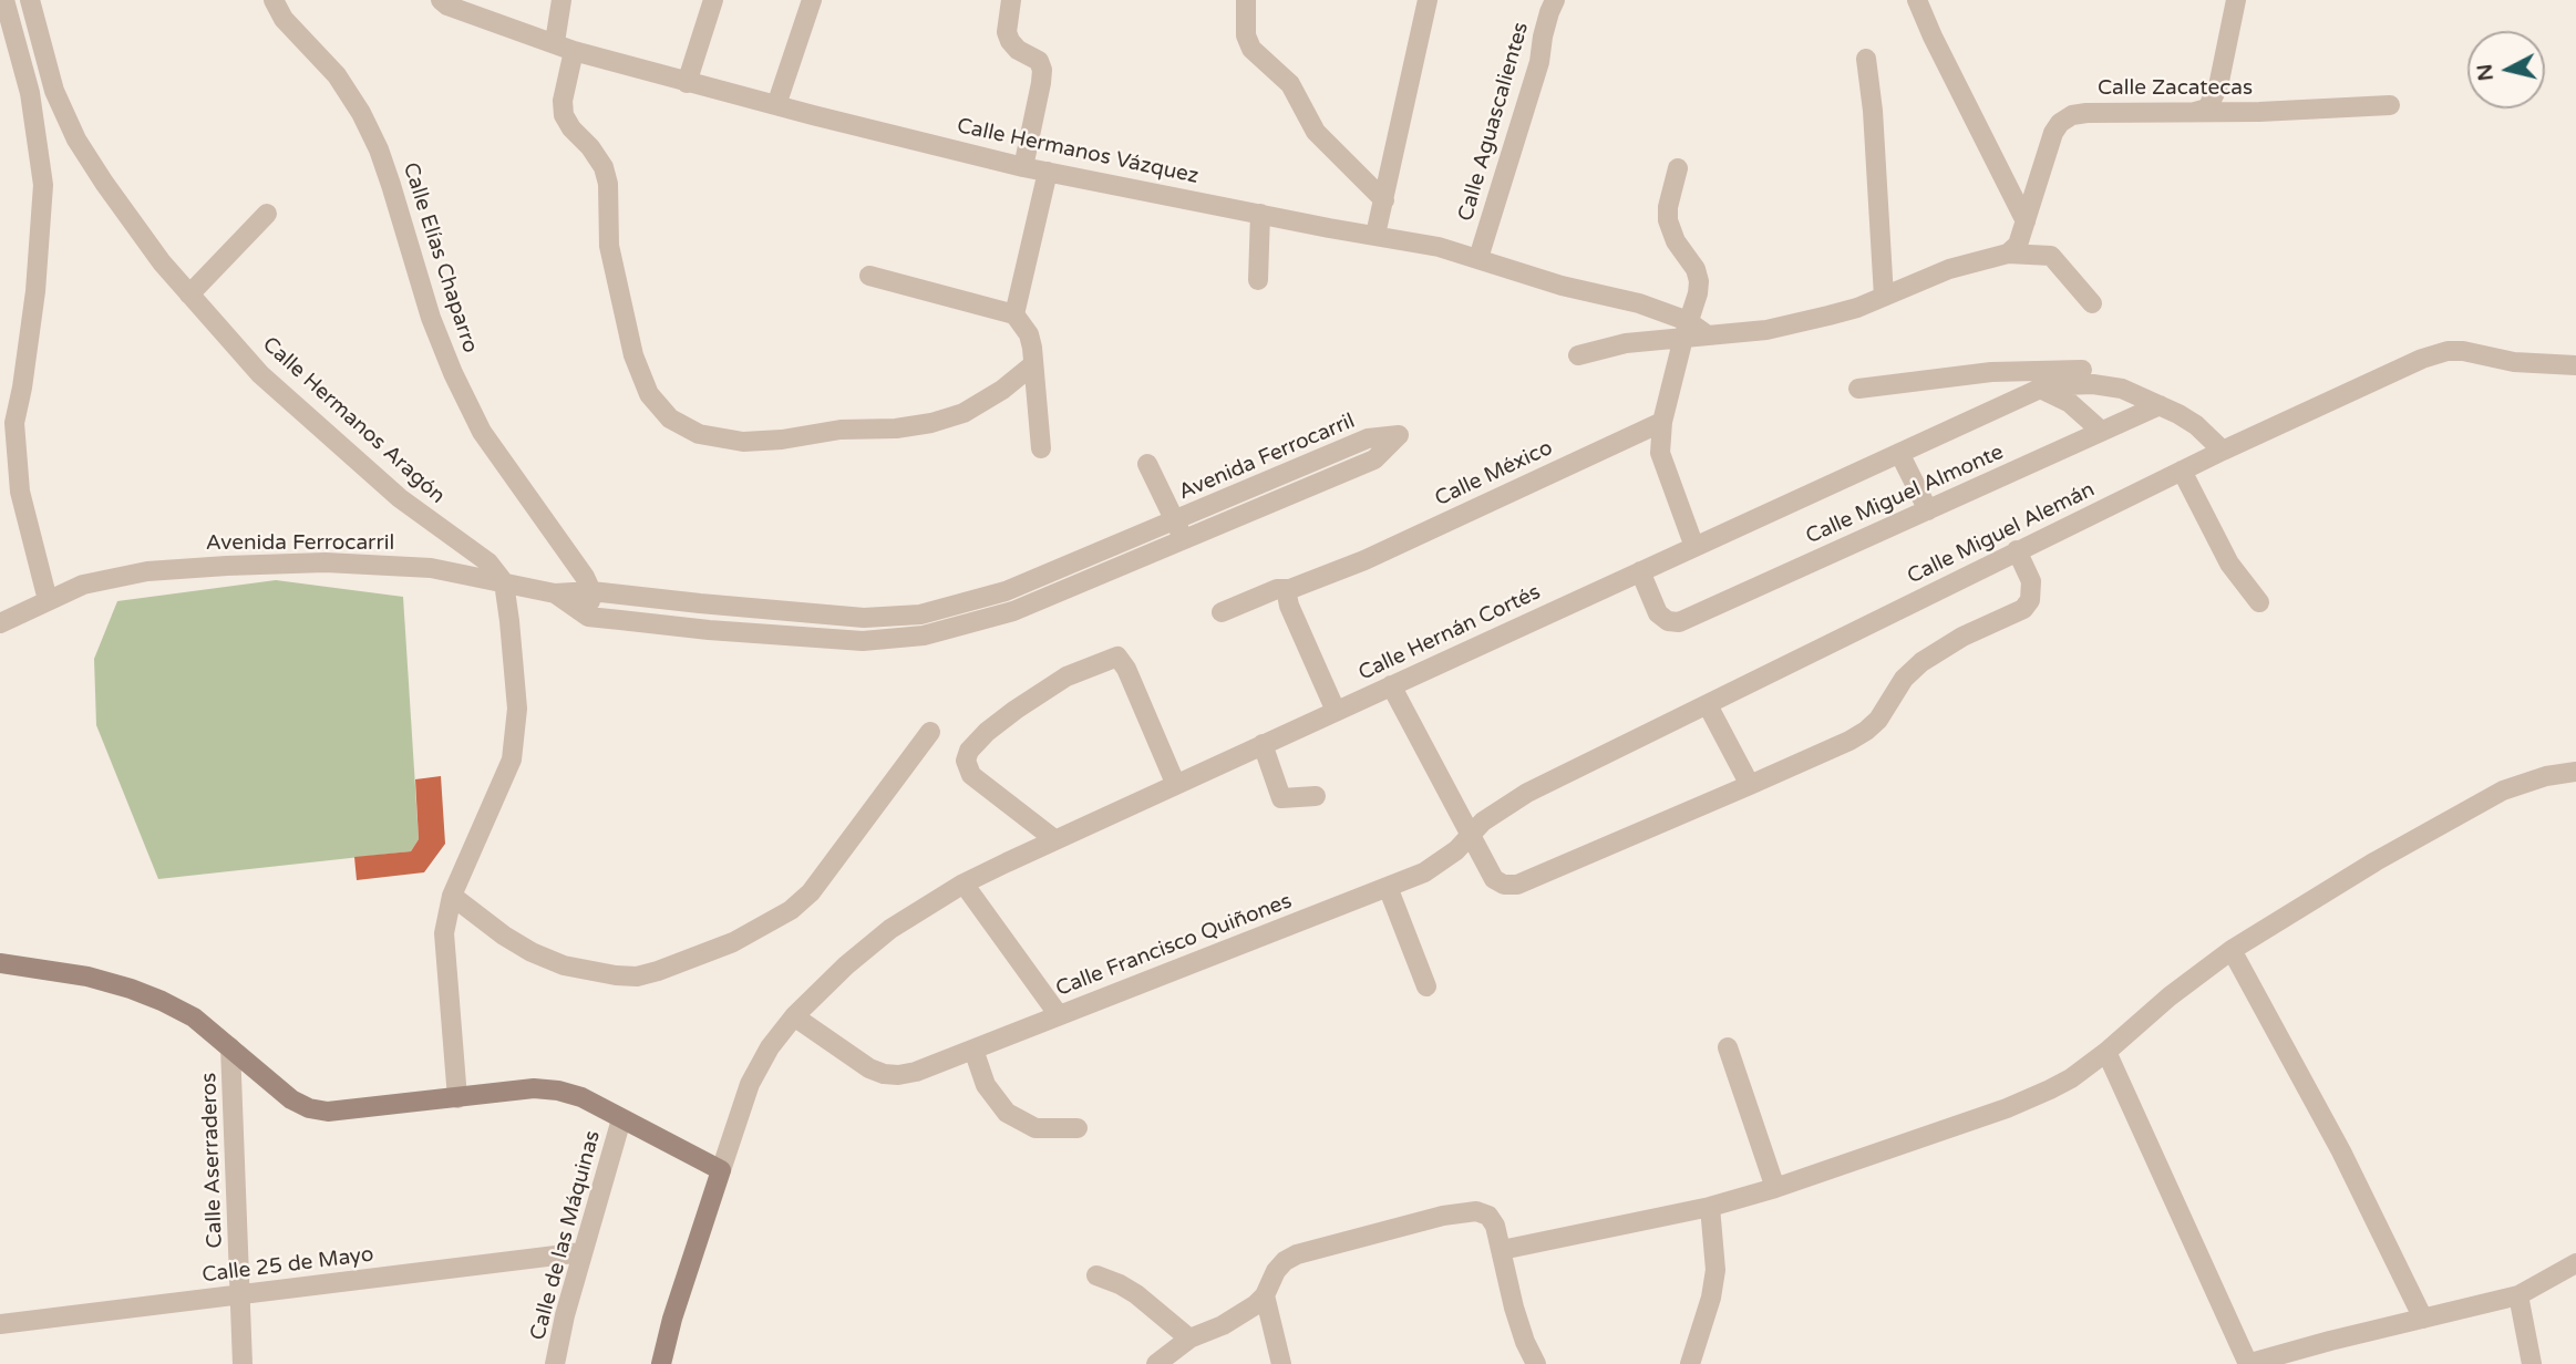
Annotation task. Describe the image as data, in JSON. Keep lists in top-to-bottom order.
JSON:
{
  "streets": {
    "street": [
      "Calle Zacatecas",
      "Calle Aguascalientes",
      "Calle Hermanos Vázquez",
      "Calle Elías Chaparro",
      "Calle Hermanos Aragón",
      "Avenida Ferrocarril",
      "Calle México",
      "Calle Miguel Almonte",
      "Calle Miguel Alemán",
      "Calle Hernán Cortés",
      "Calle Francisco Quiñones",
      "Calle Aserraderos",
      "Calle de las Máquinas",
      "Calle 25 de Mayo"
    ]
  },
  "crossings": [
    ["Calle Zacatecas", "Calle Hermanos Vázquez"],
    ["Calle Aguascalientes", "Calle Hermanos Vázquez"],
    ["Calle Elías Chaparro", "Avenida Ferrocarril"],
    ["Calle Hermanos Aragón", "Avenida Ferrocarril"],
    ["Calle Miguel Almonte", "Calle Hernán Cortés"],
    ["Calle Miguel Alemán", "Calle Hernán Cortés"],
    ["Calle Miguel Alemán", "Calle Francisco Quiñones"],
    ["Calle Hernán Cortés", "Calle Francisco Quiñones"],
    ["Calle Aserraderos", "Calle 25 de Mayo"],
    ["Calle de las Máquinas", "Calle 25 de Mayo"]
  ],
  "north": "left"
}
